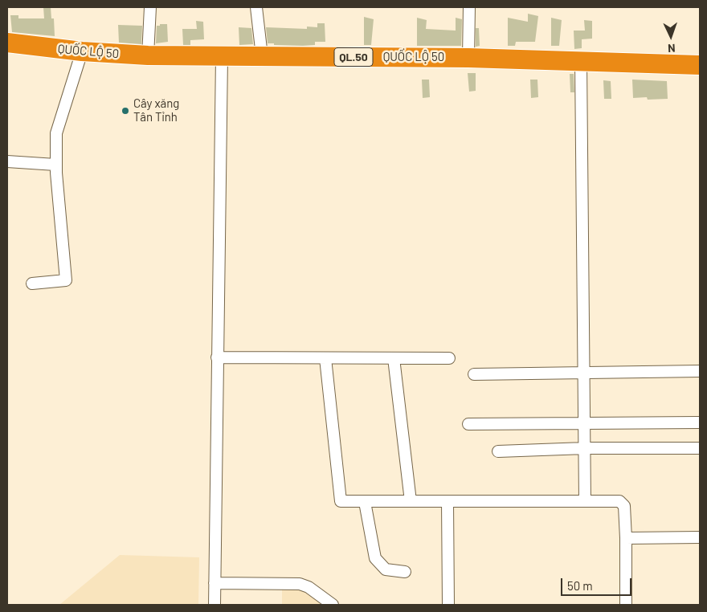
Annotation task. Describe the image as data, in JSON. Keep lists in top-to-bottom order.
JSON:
{
  "streets": {
    "highway": ["QUỐC LỘ 50", "QL.50"]
  },
  "places": ["Cây xăng Tân Tỉnh"],
  "scale_bar": "50 m",
  "north": "bottom"
}
